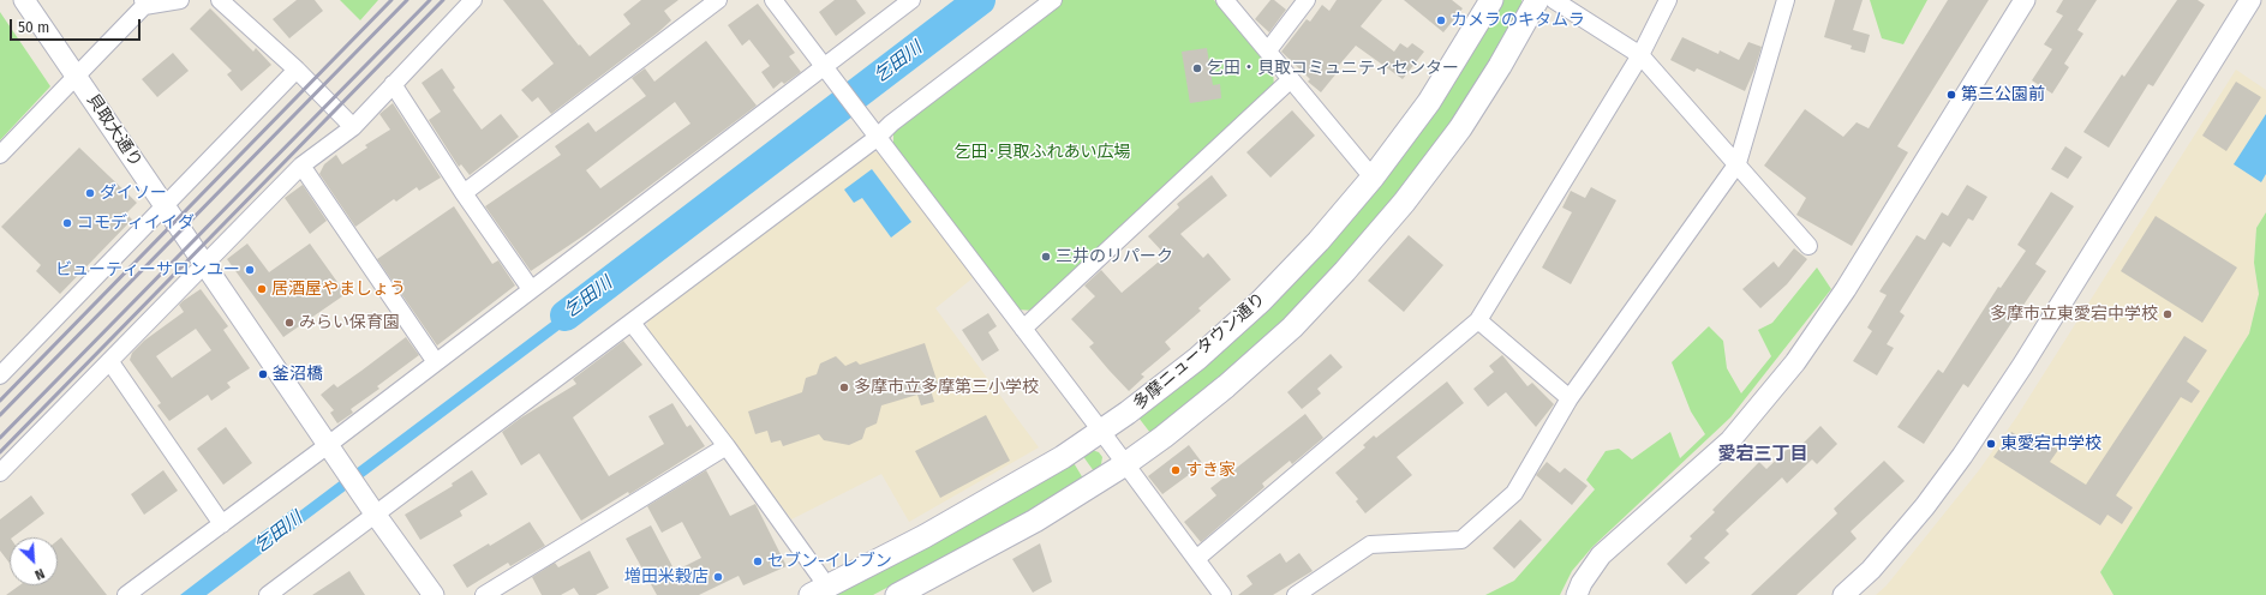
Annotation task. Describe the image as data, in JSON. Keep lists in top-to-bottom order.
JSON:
{
  "streets": {
    "main road": ["多摩ニュータウン通り"],
    "street": ["貝取大通り"]
  },
  "districts": ["愛宕三丁目"],
  "water": ["乞田川"],
  "parks": ["乞田･貝取ふれあい広場"],
  "places": [
    "カメラのキタムラ",
    "乞田・貝取コミュニティセンター",
    "第三公園前",
    "ダイソー",
    "コモディイイダ",
    "三井のリパーク",
    "ビューティーサロンユー",
    "居酒屋やましょう",
    "多摩市立東愛宕中学校",
    "みらい保育園",
    "釜沼橋",
    "多摩市立多摩第三小学校",
    "東愛宕中学校",
    "すき家",
    "セブン-イレブン",
    "増田米穀店"
  ],
  "scale_bar": "50 m",
  "north": "bottom right"
}
